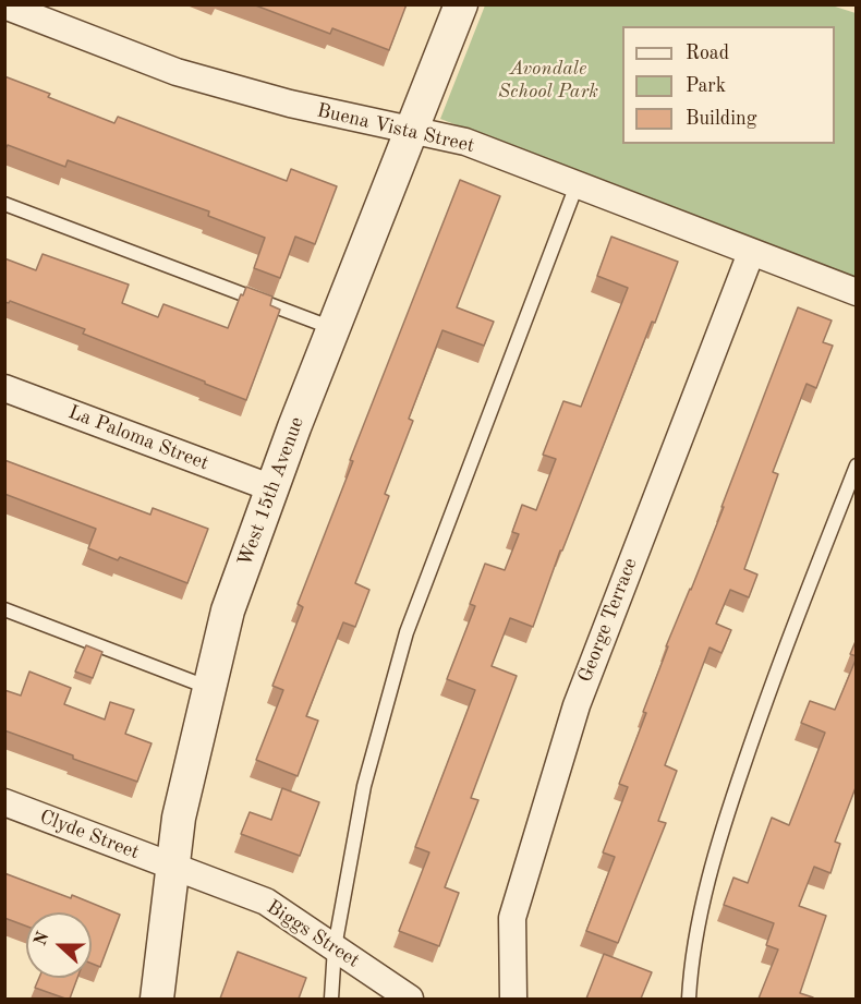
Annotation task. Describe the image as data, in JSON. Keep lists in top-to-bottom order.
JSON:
{
  "streets": {
    "street": [
      "Buena Vista Street",
      "La Paloma Street",
      "West 15th Avenue",
      "George Terrace",
      "Clyde Street",
      "Biggs Street"
    ]
  },
  "crossings": [
    ["Buena Vista Street", "West 15th Avenue"],
    ["Buena Vista Street", "George Terrace"],
    ["La Paloma Street", "West 15th Avenue"],
    ["West 15th Avenue", "Clyde Street"],
    ["West 15th Avenue", "Biggs Street"],
    ["Clyde Street", "Biggs Street"]
  ],
  "parks": ["Avondale School Park"],
  "legend": ["Road", "Park", "Building"],
  "north": "left"
}
